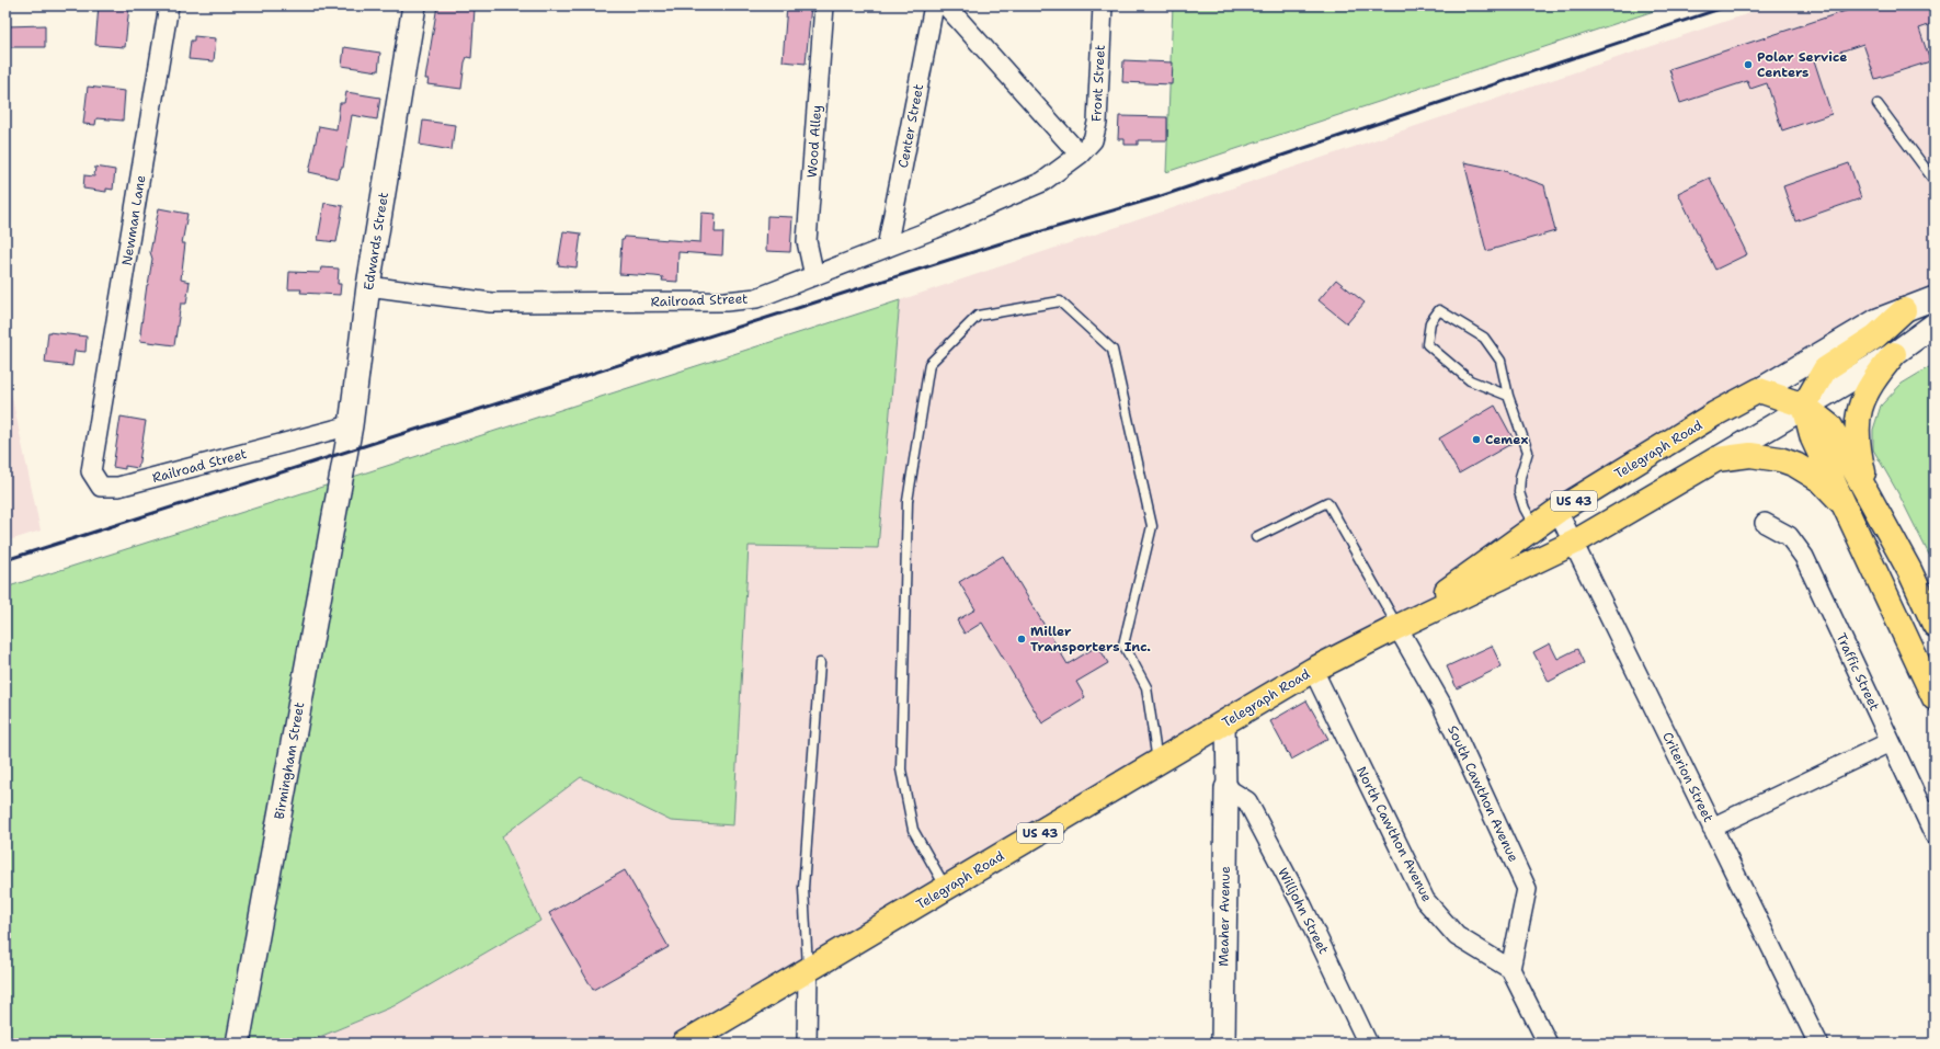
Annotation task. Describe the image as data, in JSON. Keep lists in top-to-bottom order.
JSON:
{
  "streets": {
    "main road": ["Telegraph Road", "US 43"],
    "street": [
      "Front Street",
      "Center Street",
      "Wood Alley",
      "Newman Lane",
      "Edwards Street",
      "Railroad Street",
      "Traffic Street",
      "Birmingham Street",
      "Criterion Street",
      "South Cawthon Avenue",
      "North Cawthon Avenue",
      "Willjohn Street",
      "Meaher Avenue"
    ]
  },
  "crossings": [
    ["Front Street", "Railroad Street"],
    ["Center Street", "Railroad Street"],
    ["Wood Alley", "Railroad Street"],
    ["Newman Lane", "Railroad Street"],
    ["Edwards Street", "Railroad Street"],
    ["Edwards Street", "Birmingham Street"],
    ["Telegraph Road", "Criterion Street"],
    ["Telegraph Road", "South Cawthon Avenue"],
    ["Telegraph Road", "North Cawthon Avenue"],
    ["South Cawthon Avenue", "North Cawthon Avenue"],
    ["Willjohn Street", "Meaher Avenue"]
  ],
  "places": ["Polar Service Centers", "Cemex", "Miller Transporters Inc."]
}
